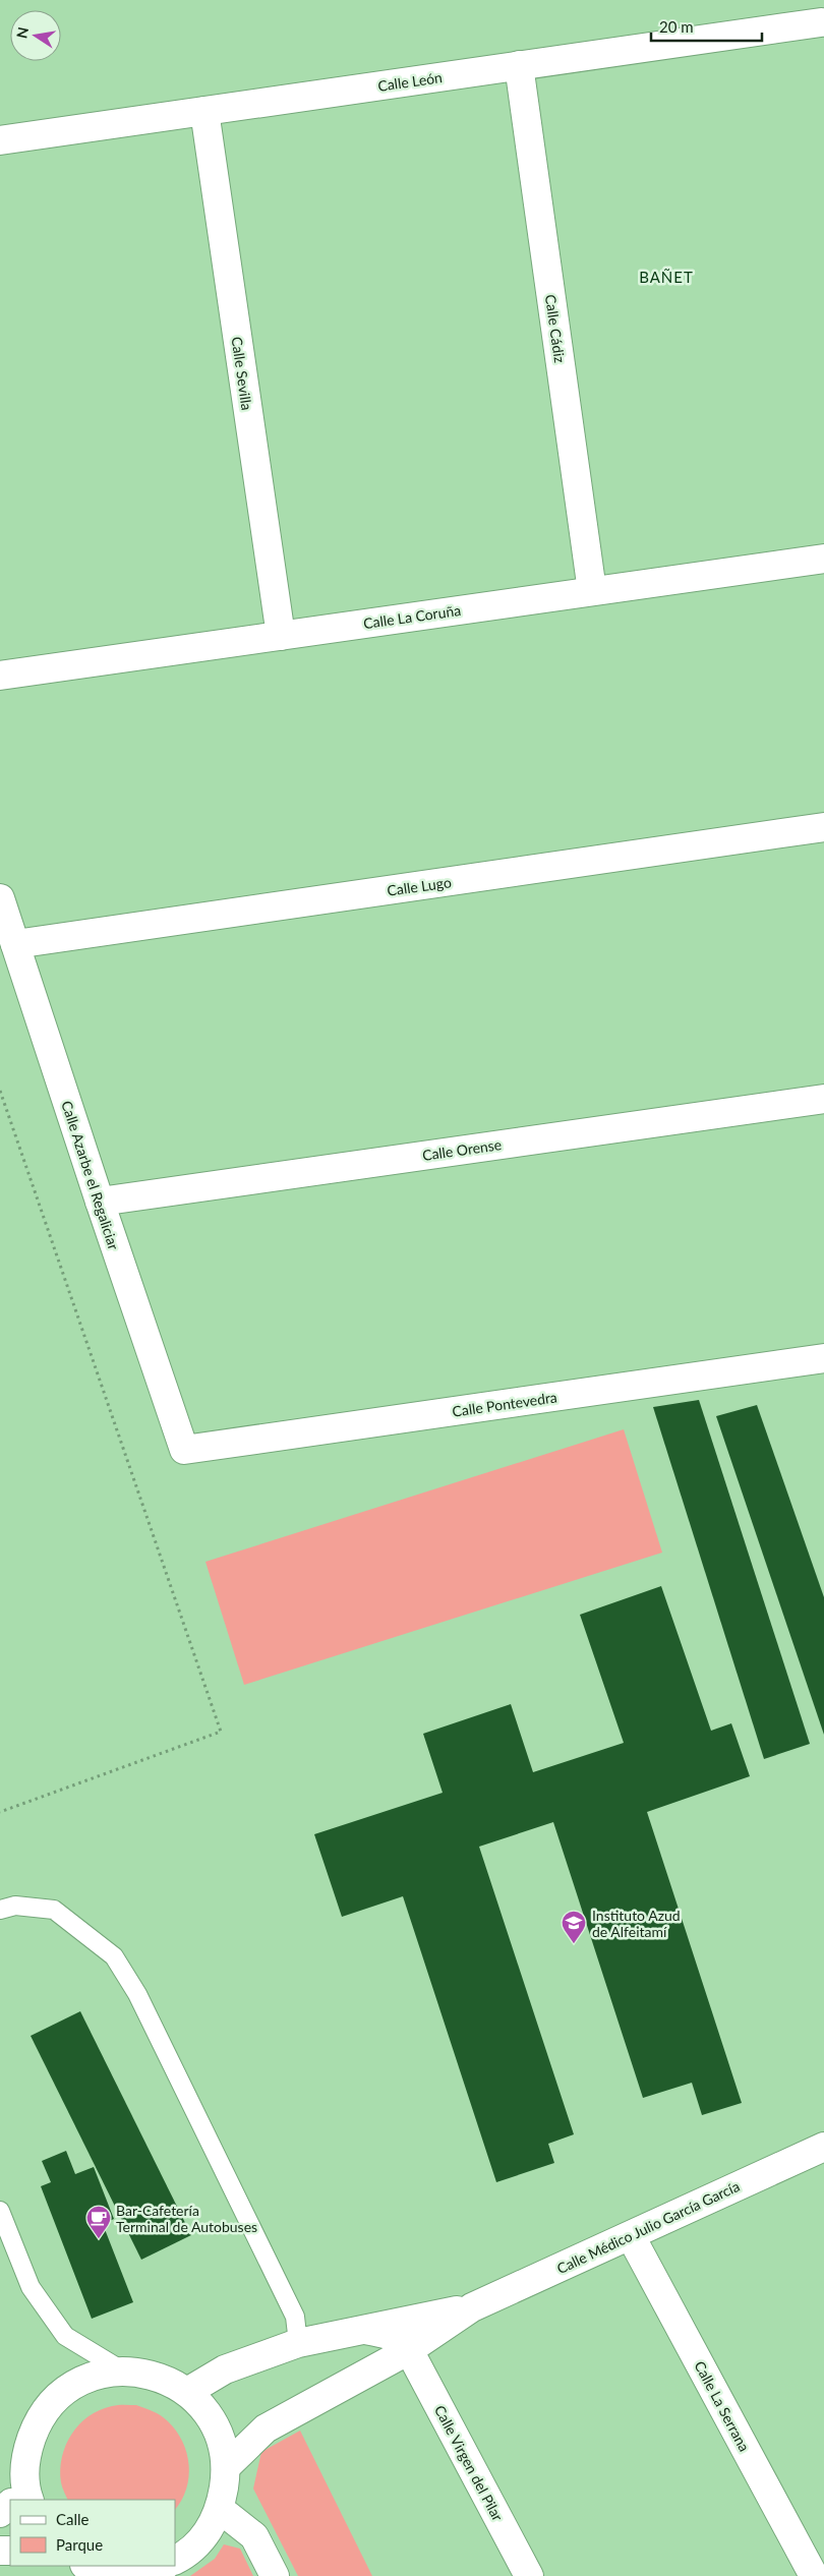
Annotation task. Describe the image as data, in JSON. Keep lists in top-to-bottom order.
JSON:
{
  "streets": {
    "street": [
      "Calle León",
      "Calle Cádiz",
      "Calle Sevilla",
      "Calle La Coruña",
      "Calle Lugo",
      "Calle Orense",
      "Calle Azarbe el Regaliciar",
      "Calle Pontevedra",
      "Calle Médico Julio García García",
      "Calle La Serrana",
      "Calle Virgen del Pilar"
    ]
  },
  "crossings": [
    ["Calle León", "Calle Cádiz"],
    ["Calle León", "Calle Sevilla"],
    ["Calle Cádiz", "Calle La Coruña"],
    ["Calle Sevilla", "Calle La Coruña"],
    ["Calle Lugo", "Calle Azarbe el Regaliciar"],
    ["Calle Orense", "Calle Azarbe el Regaliciar"],
    ["Calle Azarbe el Regaliciar", "Calle Pontevedra"],
    ["Calle Médico Julio García García", "Calle La Serrana"],
    ["Calle Médico Julio García García", "Calle Virgen del Pilar"]
  ],
  "districts": ["BAÑET"],
  "places": {
    "school or university": ["Instituto Azud de Alfeitamí"],
    "cafe": ["Bar-Cafetería Terminal de Autobuses"]
  },
  "legend": ["Calle", "Parque"],
  "scale_bar": "20 m",
  "north": "left"
}
